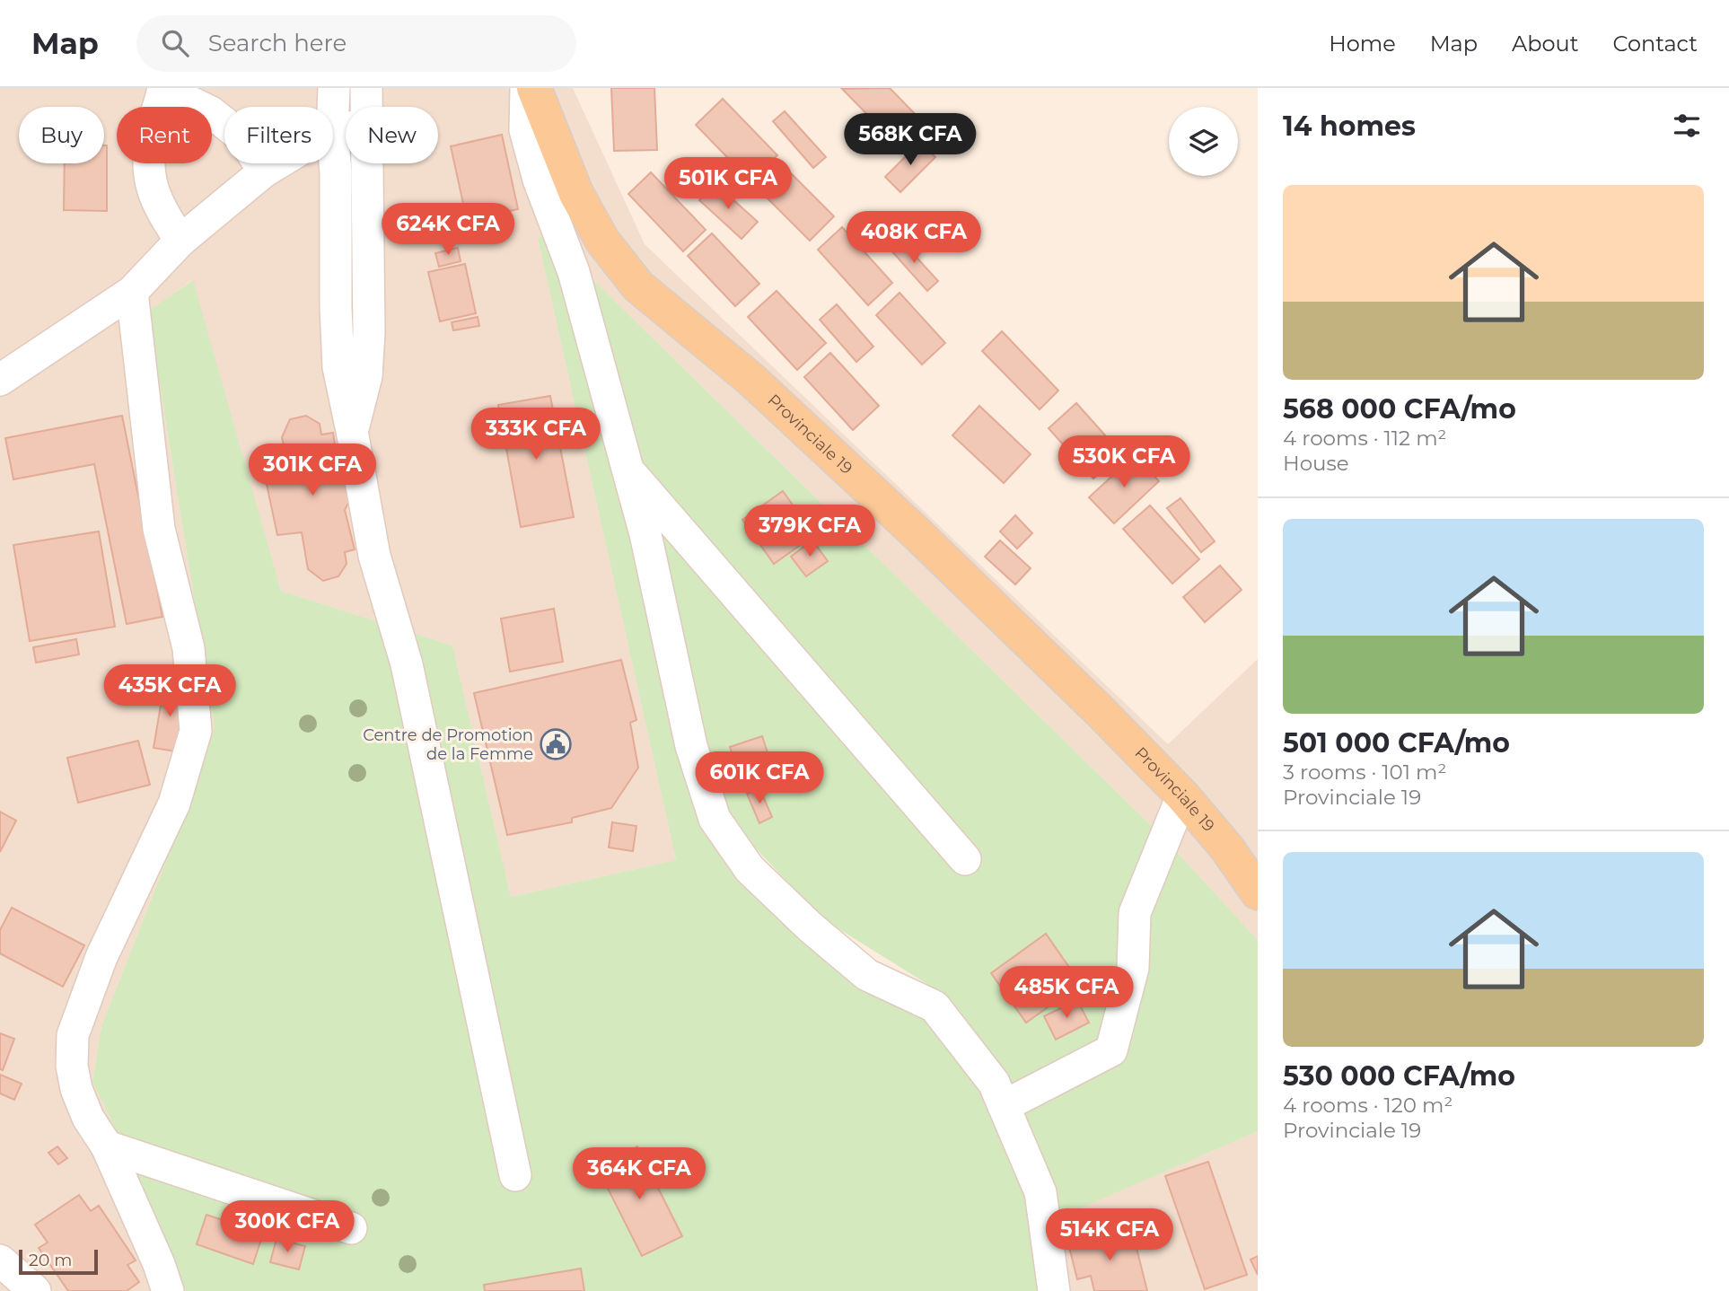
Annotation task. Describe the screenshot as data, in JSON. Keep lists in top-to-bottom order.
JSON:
{
  "streets": {
    "main road": ["Provinciale 19"]
  },
  "places": {
    "public building": ["Centre de Promotion de la Femme"]
  },
  "scale_bar": "20 m",
  "page": {
    "header": "Map",
    "search": "Search here",
    "nav": [
      "Home",
      "Map",
      "About",
      "Contact"
    ],
    "heading": "14 homes",
    "chip": [
      "Buy",
      "Rent",
      "Filters",
      "New"
    ],
    "price": [
      "568K CFA",
      "501K CFA",
      "624K CFA",
      "408K CFA",
      "333K CFA",
      "530K CFA",
      "301K CFA",
      "379K CFA",
      "435K CFA",
      "601K CFA",
      "485K CFA",
      "364K CFA",
      "300K CFA",
      "514K CFA"
    ],
    "list": [
      {
        "name": "568 000 CFA/mo",
        "note": "4 rooms · 112 m² · House"
      },
      {
        "name": "501 000 CFA/mo",
        "note": "3 rooms · 101 m² · Provinciale 19"
      },
      {
        "name": "530 000 CFA/mo",
        "note": "4 rooms · 120 m² · Provinciale 19"
      }
    ],
    "scale": "20 m"
  }
}
